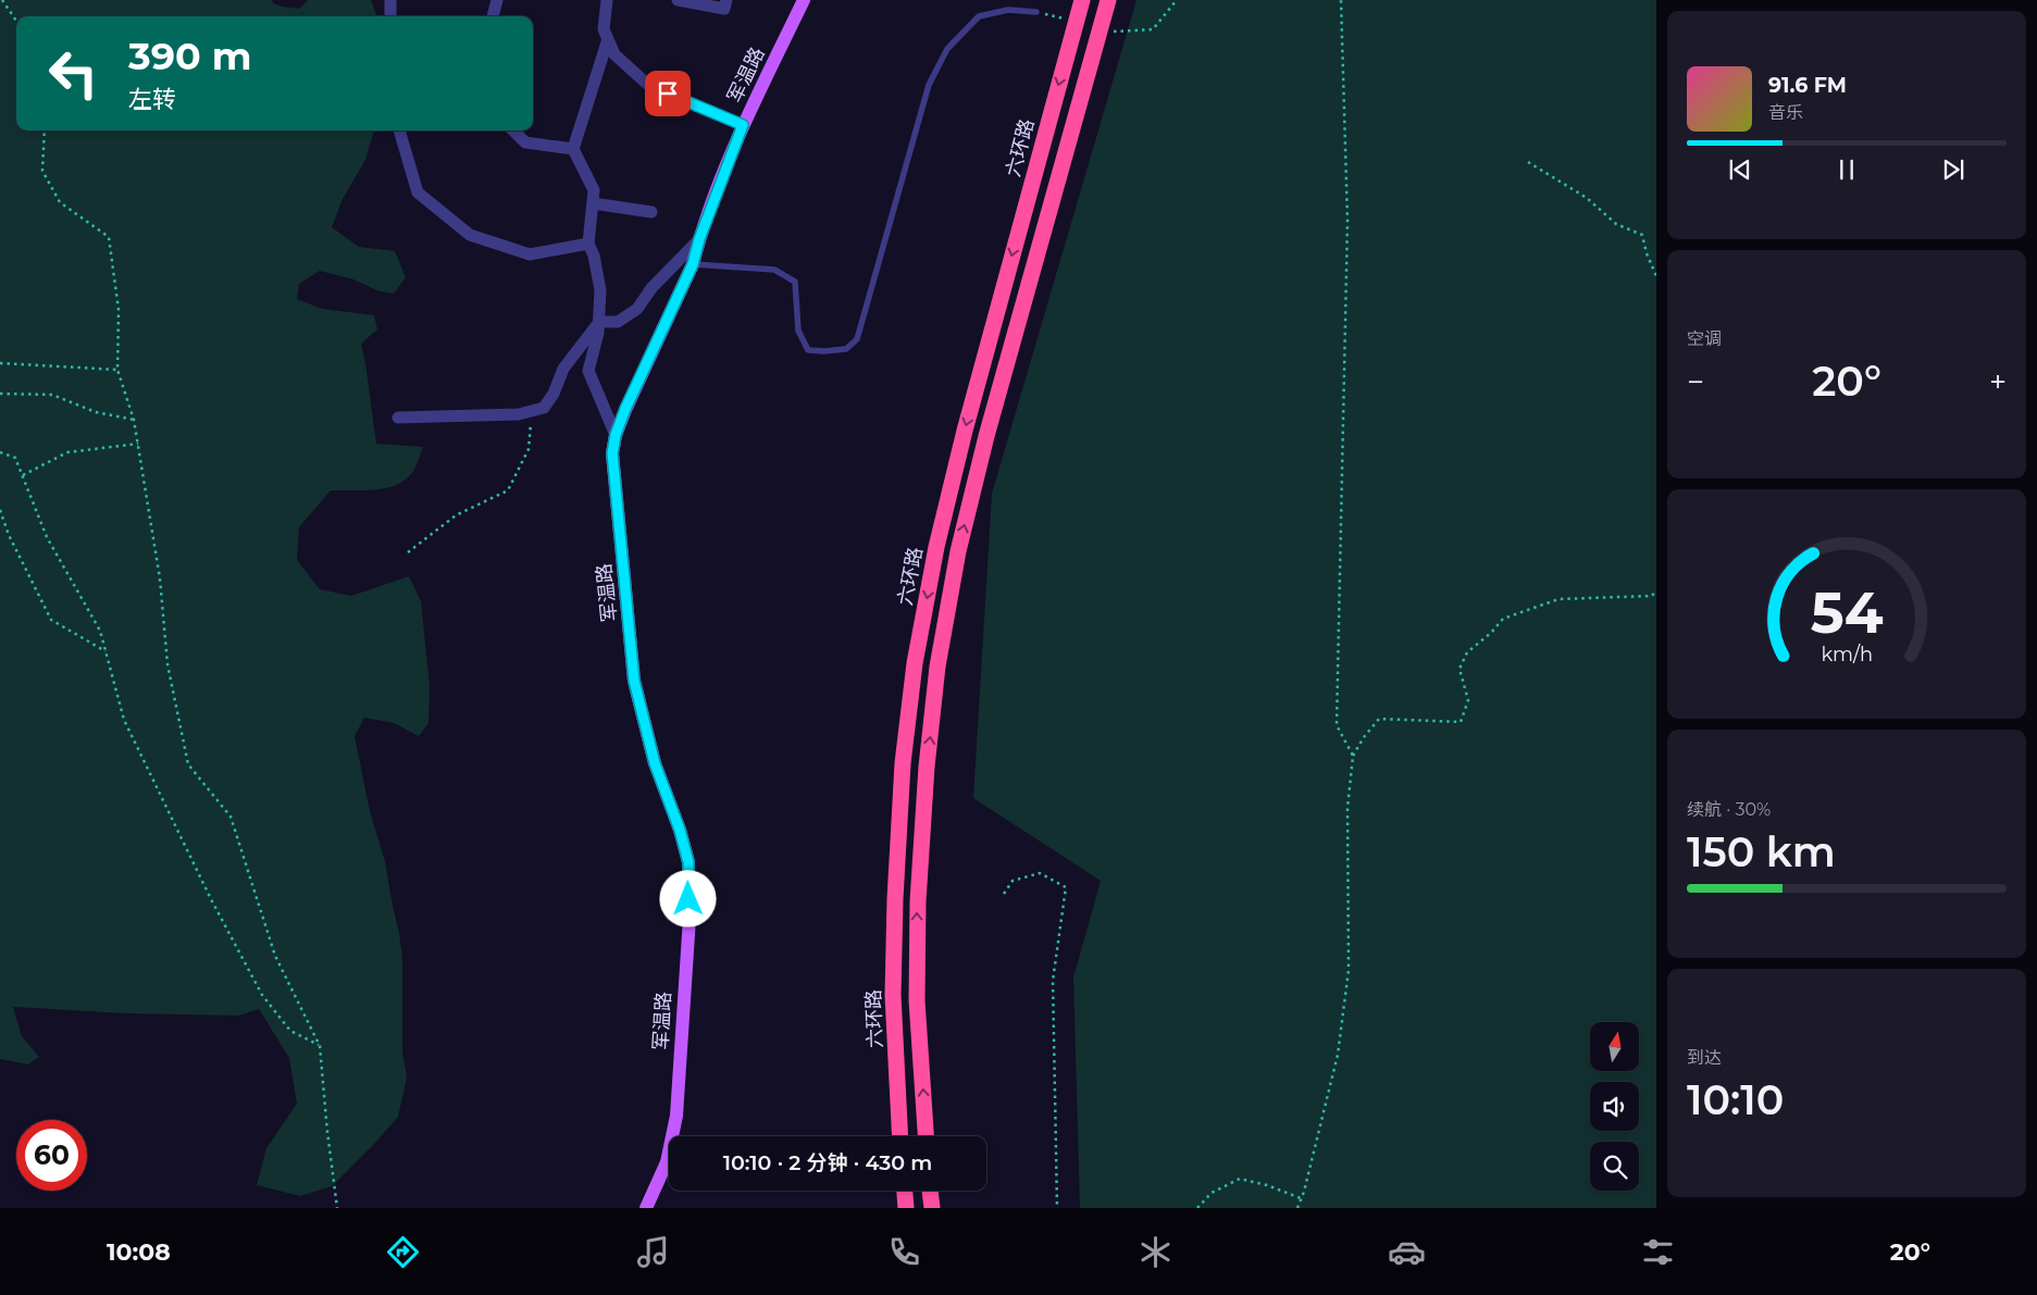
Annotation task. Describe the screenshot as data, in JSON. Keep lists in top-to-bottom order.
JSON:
{
  "streets": {
    "highway": ["六环路"],
    "main road": ["军温路"]
  },
  "north": "top",
  "page": {
    "turn": ["390 m", "左转"],
    "song": ["91.6 FM", "音乐"],
    "tile": [
      "空调",
      ["续航 · 30%", "150 km"],
      ["到达", "10:10"]
    ],
    "heat": ["−", "20°", "+"],
    "limit": "60",
    "trip": "10:10 · 2 分钟 · 430 m",
    "tabs": ["10:08", "20°"],
    "gauge": ["54", "km/h"]
  }
}
